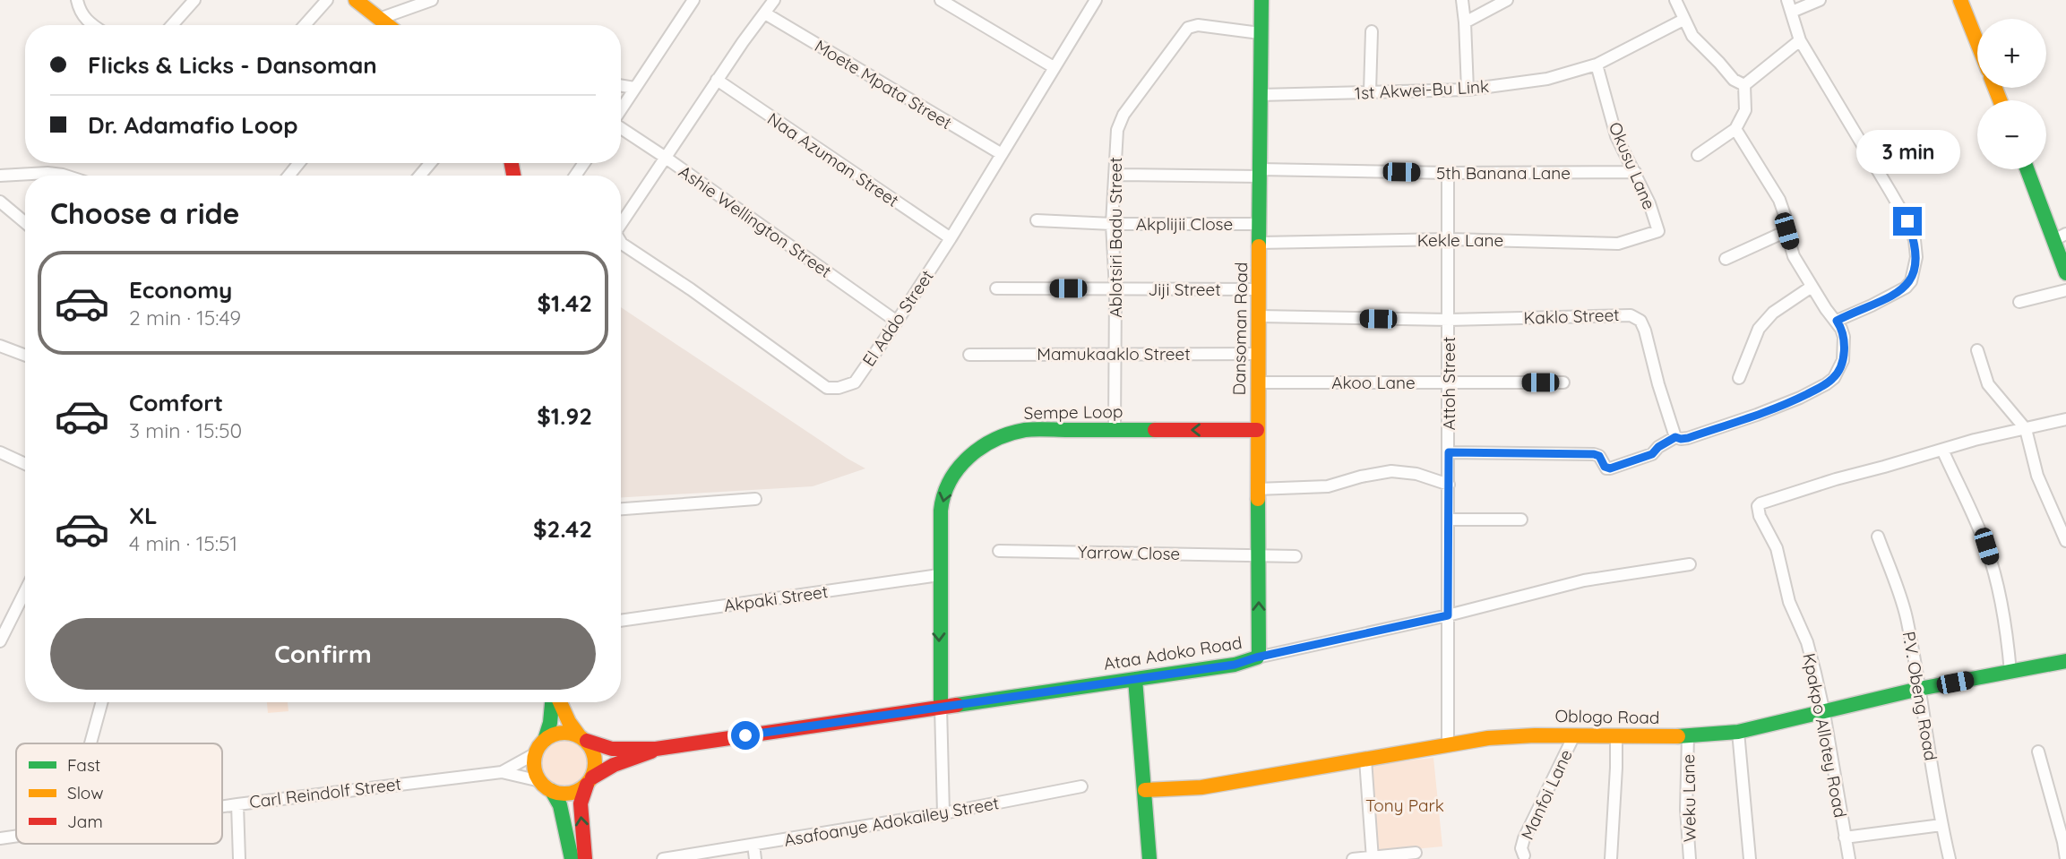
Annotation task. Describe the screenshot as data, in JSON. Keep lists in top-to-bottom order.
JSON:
{
  "streets": {
    "main road": [
      "Dansoman Road",
      "Sempe Loop",
      "Ataa Adoko Road",
      "Oblogo Road"
    ],
    "street": [
      "Moete Mpata Street",
      "1st Akwei-Bu Link",
      "Naa Azuman Street",
      "Okusu Lane",
      "5th Banana Lane",
      "Ashie Wellington Street",
      "Akplijii Close",
      "Ablotsiri Badu Street",
      "Kekle Lane",
      "Jiji Street",
      "Kaklo Street",
      "El Addo Street",
      "Mamukaaklo Street",
      "Akoo Lane",
      "Attoh Street",
      "Yarrow Close",
      "Akpaki Street",
      "P.V. Obeng Road",
      "Kpakpo Allotey Road",
      "Carl Reindolf Street",
      "Manfoi Lane",
      "Weku Lane",
      "Asafoanye Adokailey Street"
    ]
  },
  "crossings": [
    ["Moete Mpata Street", "El Addo Street"],
    ["1st Akwei-Bu Link", "Okusu Lane"],
    ["1st Akwei-Bu Link", "Dansoman Road"],
    ["Naa Azuman Street", "El Addo Street"],
    ["Okusu Lane", "5th Banana Lane"],
    ["Okusu Lane", "Kekle Lane"],
    ["5th Banana Lane", "Ablotsiri Badu Street"],
    ["5th Banana Lane", "Dansoman Road"],
    ["5th Banana Lane", "Attoh Street"],
    ["Ashie Wellington Street", "El Addo Street"],
    ["Akplijii Close", "Ablotsiri Badu Street"],
    ["Akplijii Close", "Dansoman Road"],
    ["Ablotsiri Badu Street", "Jiji Street"],
    ["Ablotsiri Badu Street", "Dansoman Road"],
    ["Ablotsiri Badu Street", "Mamukaaklo Street"],
    ["Ablotsiri Badu Street", "Sempe Loop"],
    ["Kekle Lane", "Dansoman Road"],
    ["Kekle Lane", "Attoh Street"],
    ["Jiji Street", "Dansoman Road"],
    ["Kaklo Street", "Dansoman Road"],
    ["Kaklo Street", "Attoh Street"],
    ["Dansoman Road", "Mamukaaklo Street"],
    ["Dansoman Road", "Akoo Lane"],
    ["Dansoman Road", "Sempe Loop"],
    ["Dansoman Road", "Yarrow Close"],
    ["Dansoman Road", "Ataa Adoko Road"],
    ["Akoo Lane", "Attoh Street"],
    ["Attoh Street", "Ataa Adoko Road"],
    ["Attoh Street", "Oblogo Road"],
    ["Sempe Loop", "Akpaki Street"],
    ["Sempe Loop", "Ataa Adoko Road"],
    ["Ataa Adoko Road", "Carl Reindolf Street"],
    ["P.V. Obeng Road", "Oblogo Road"],
    ["Oblogo Road", "Kpakpo Allotey Road"],
    ["Oblogo Road", "Manfoi Lane"],
    ["Oblogo Road", "Weku Lane"]
  ],
  "parks": ["Tony Park"],
  "legend": ["Fast", "Slow", "Jam"],
  "page": {
    "map_buttons": ["+", "−"],
    "banner": ["Flicks & Licks - Dansoman", "Dr. Adamafio Loop"],
    "bubble": "3 min",
    "heading": "Choose a ride",
    "list": [
      {
        "name": "Economy",
        "note": "2 min · 15:49",
        "value": "$1.42"
      },
      {
        "name": "Comfort",
        "note": "3 min · 15:50",
        "value": "$1.92"
      },
      {
        "name": "XL",
        "note": "4 min · 15:51",
        "value": "$2.42"
      }
    ],
    "buttons": "Confirm"
  }
}
